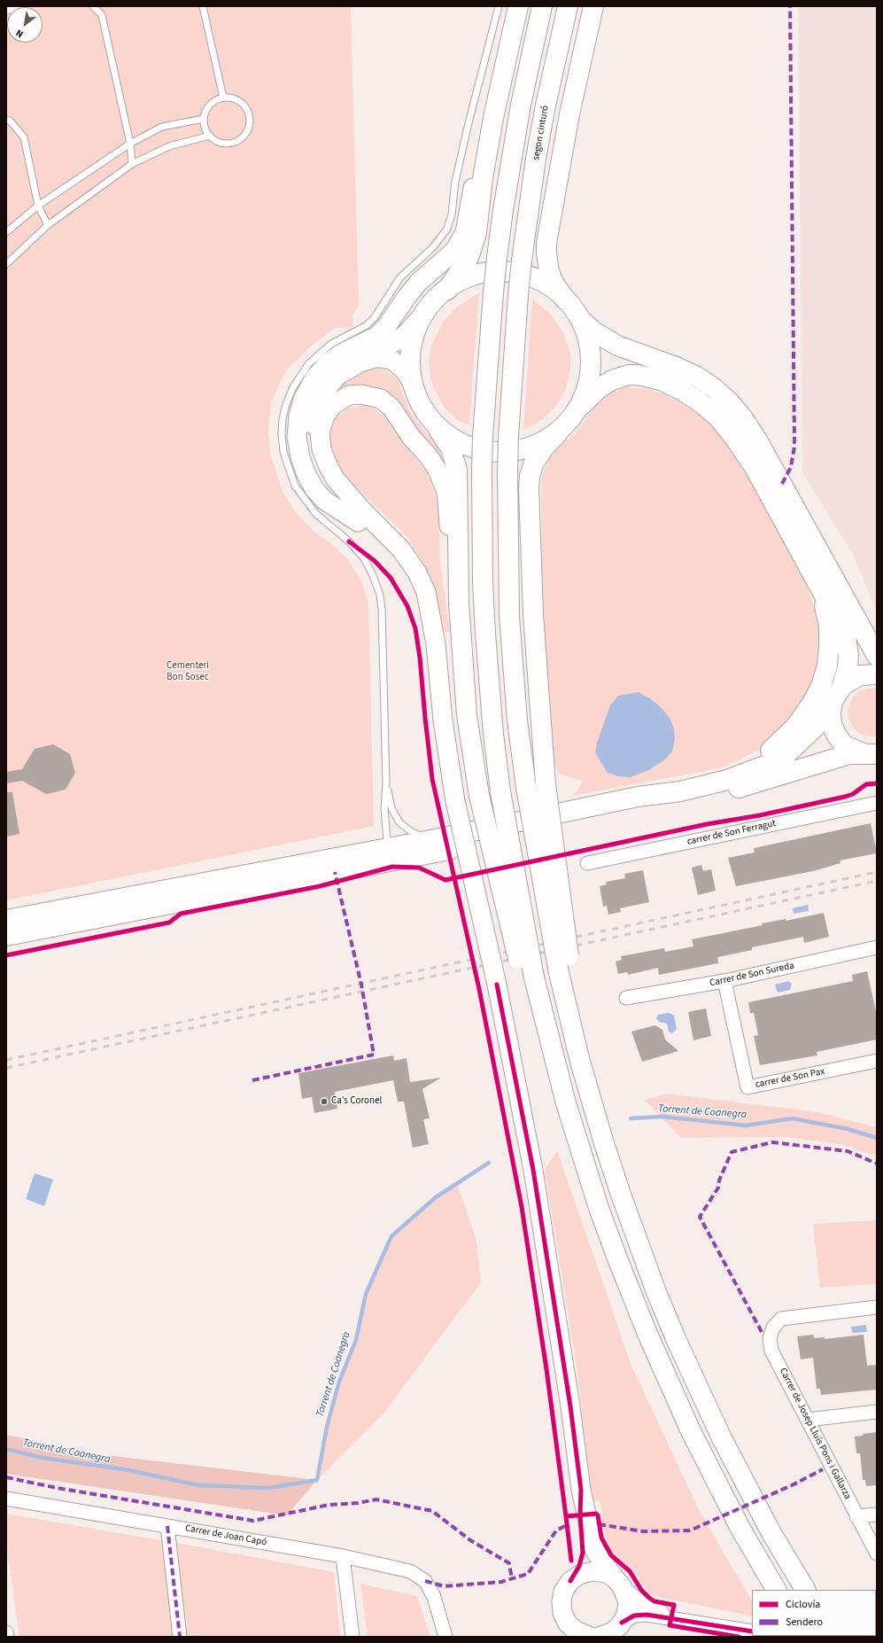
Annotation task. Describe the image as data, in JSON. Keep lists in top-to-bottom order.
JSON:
{
  "streets": {
    "main road": ["segon cinturó"],
    "street": [
      "carrer de Son Ferragut",
      "Carrer de Son Sureda",
      "carrer de Son Pax",
      "Carrer de Josep Lluís Pons i Gallarza",
      "Carrer de Joan Capó"
    ]
  },
  "crossings": [
    ["Carrer de Son Sureda", "carrer de Son Pax"]
  ],
  "water": ["Torrent de Coanegra"],
  "parks": ["Cementeri Bon Sosec"],
  "places": ["Ca's Coronel"],
  "legend": ["Ciclovía", "Sendero"],
  "north": "bottom left"
}
